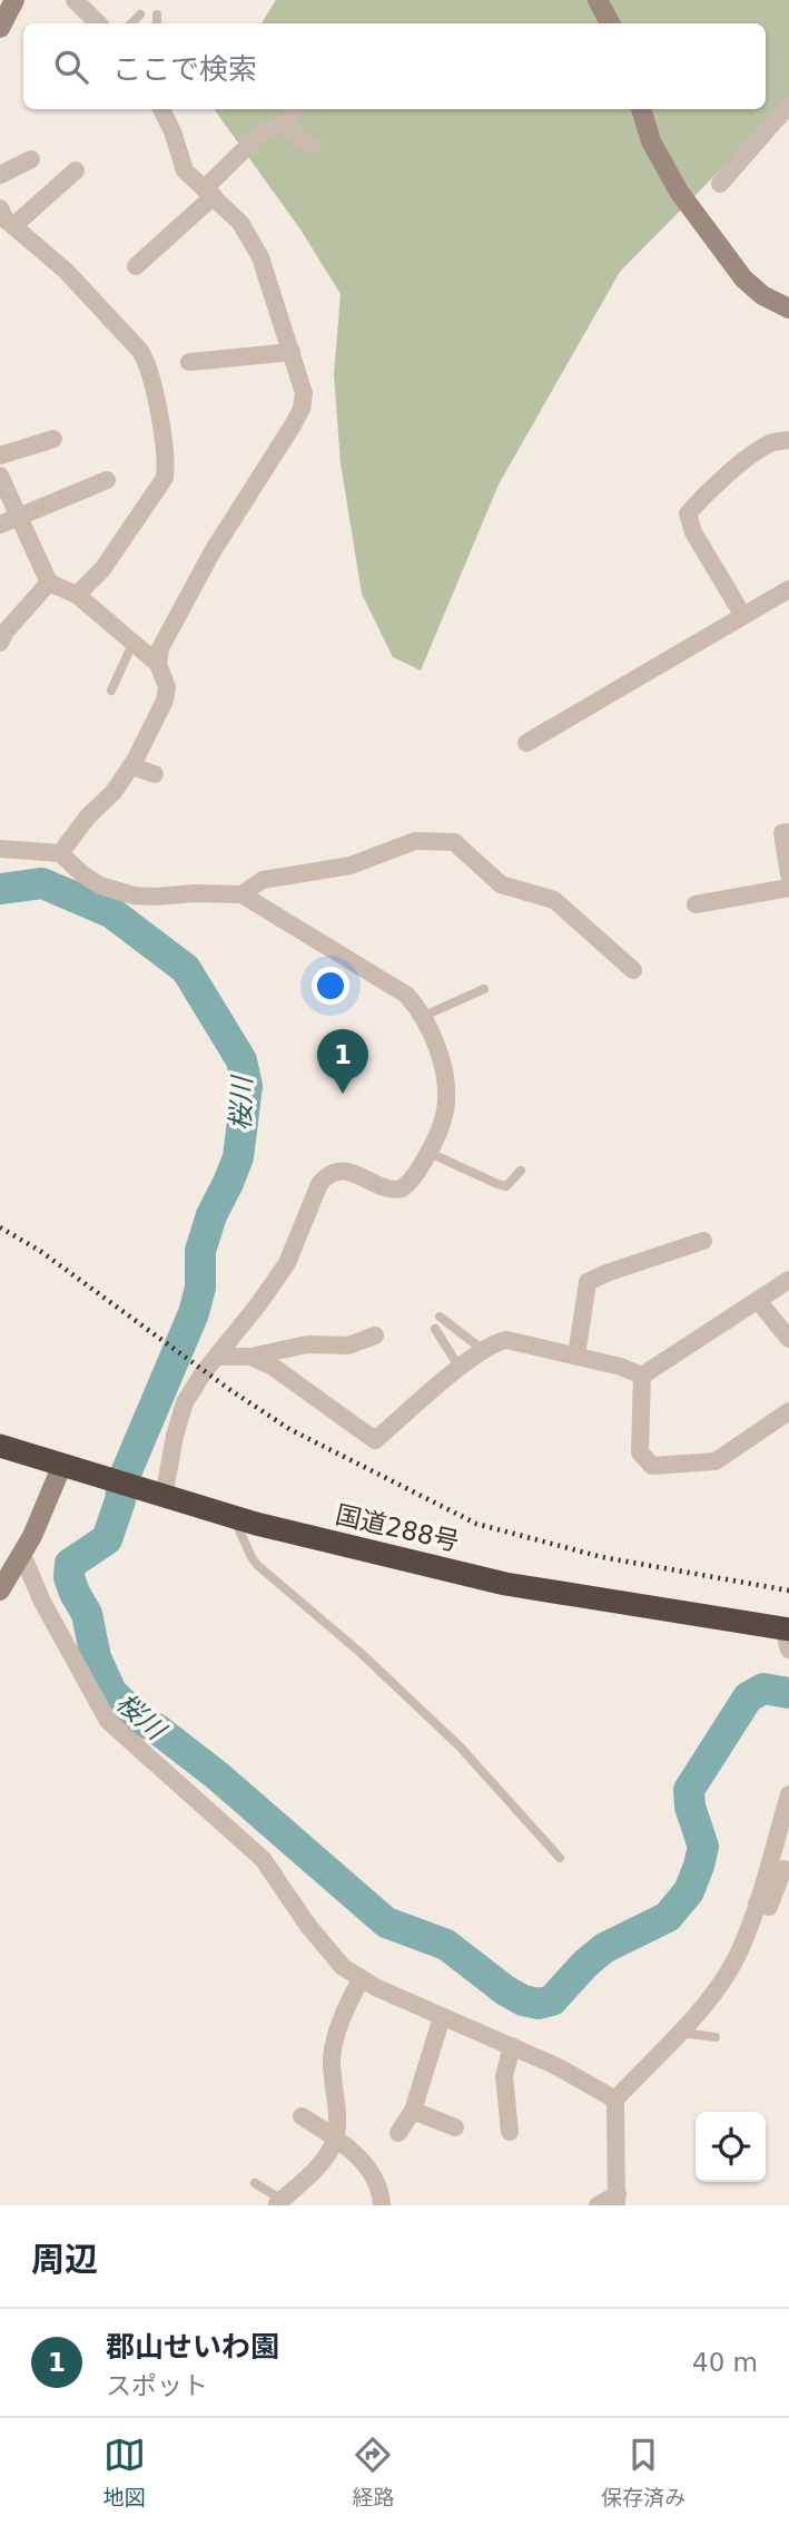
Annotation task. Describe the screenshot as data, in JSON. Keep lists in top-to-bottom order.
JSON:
{
  "streets": {
    "highway": ["国道288号"]
  },
  "water": ["桜川"],
  "page": {
    "search": "ここで検索",
    "pins": "1",
    "heading": "周辺",
    "list": [
      {
        "mark": "1",
        "name": "郡山せいわ園",
        "note": "スポット",
        "value": "40 m"
      }
    ],
    "nav": ["地図", "経路", "保存済み"]
  }
}
